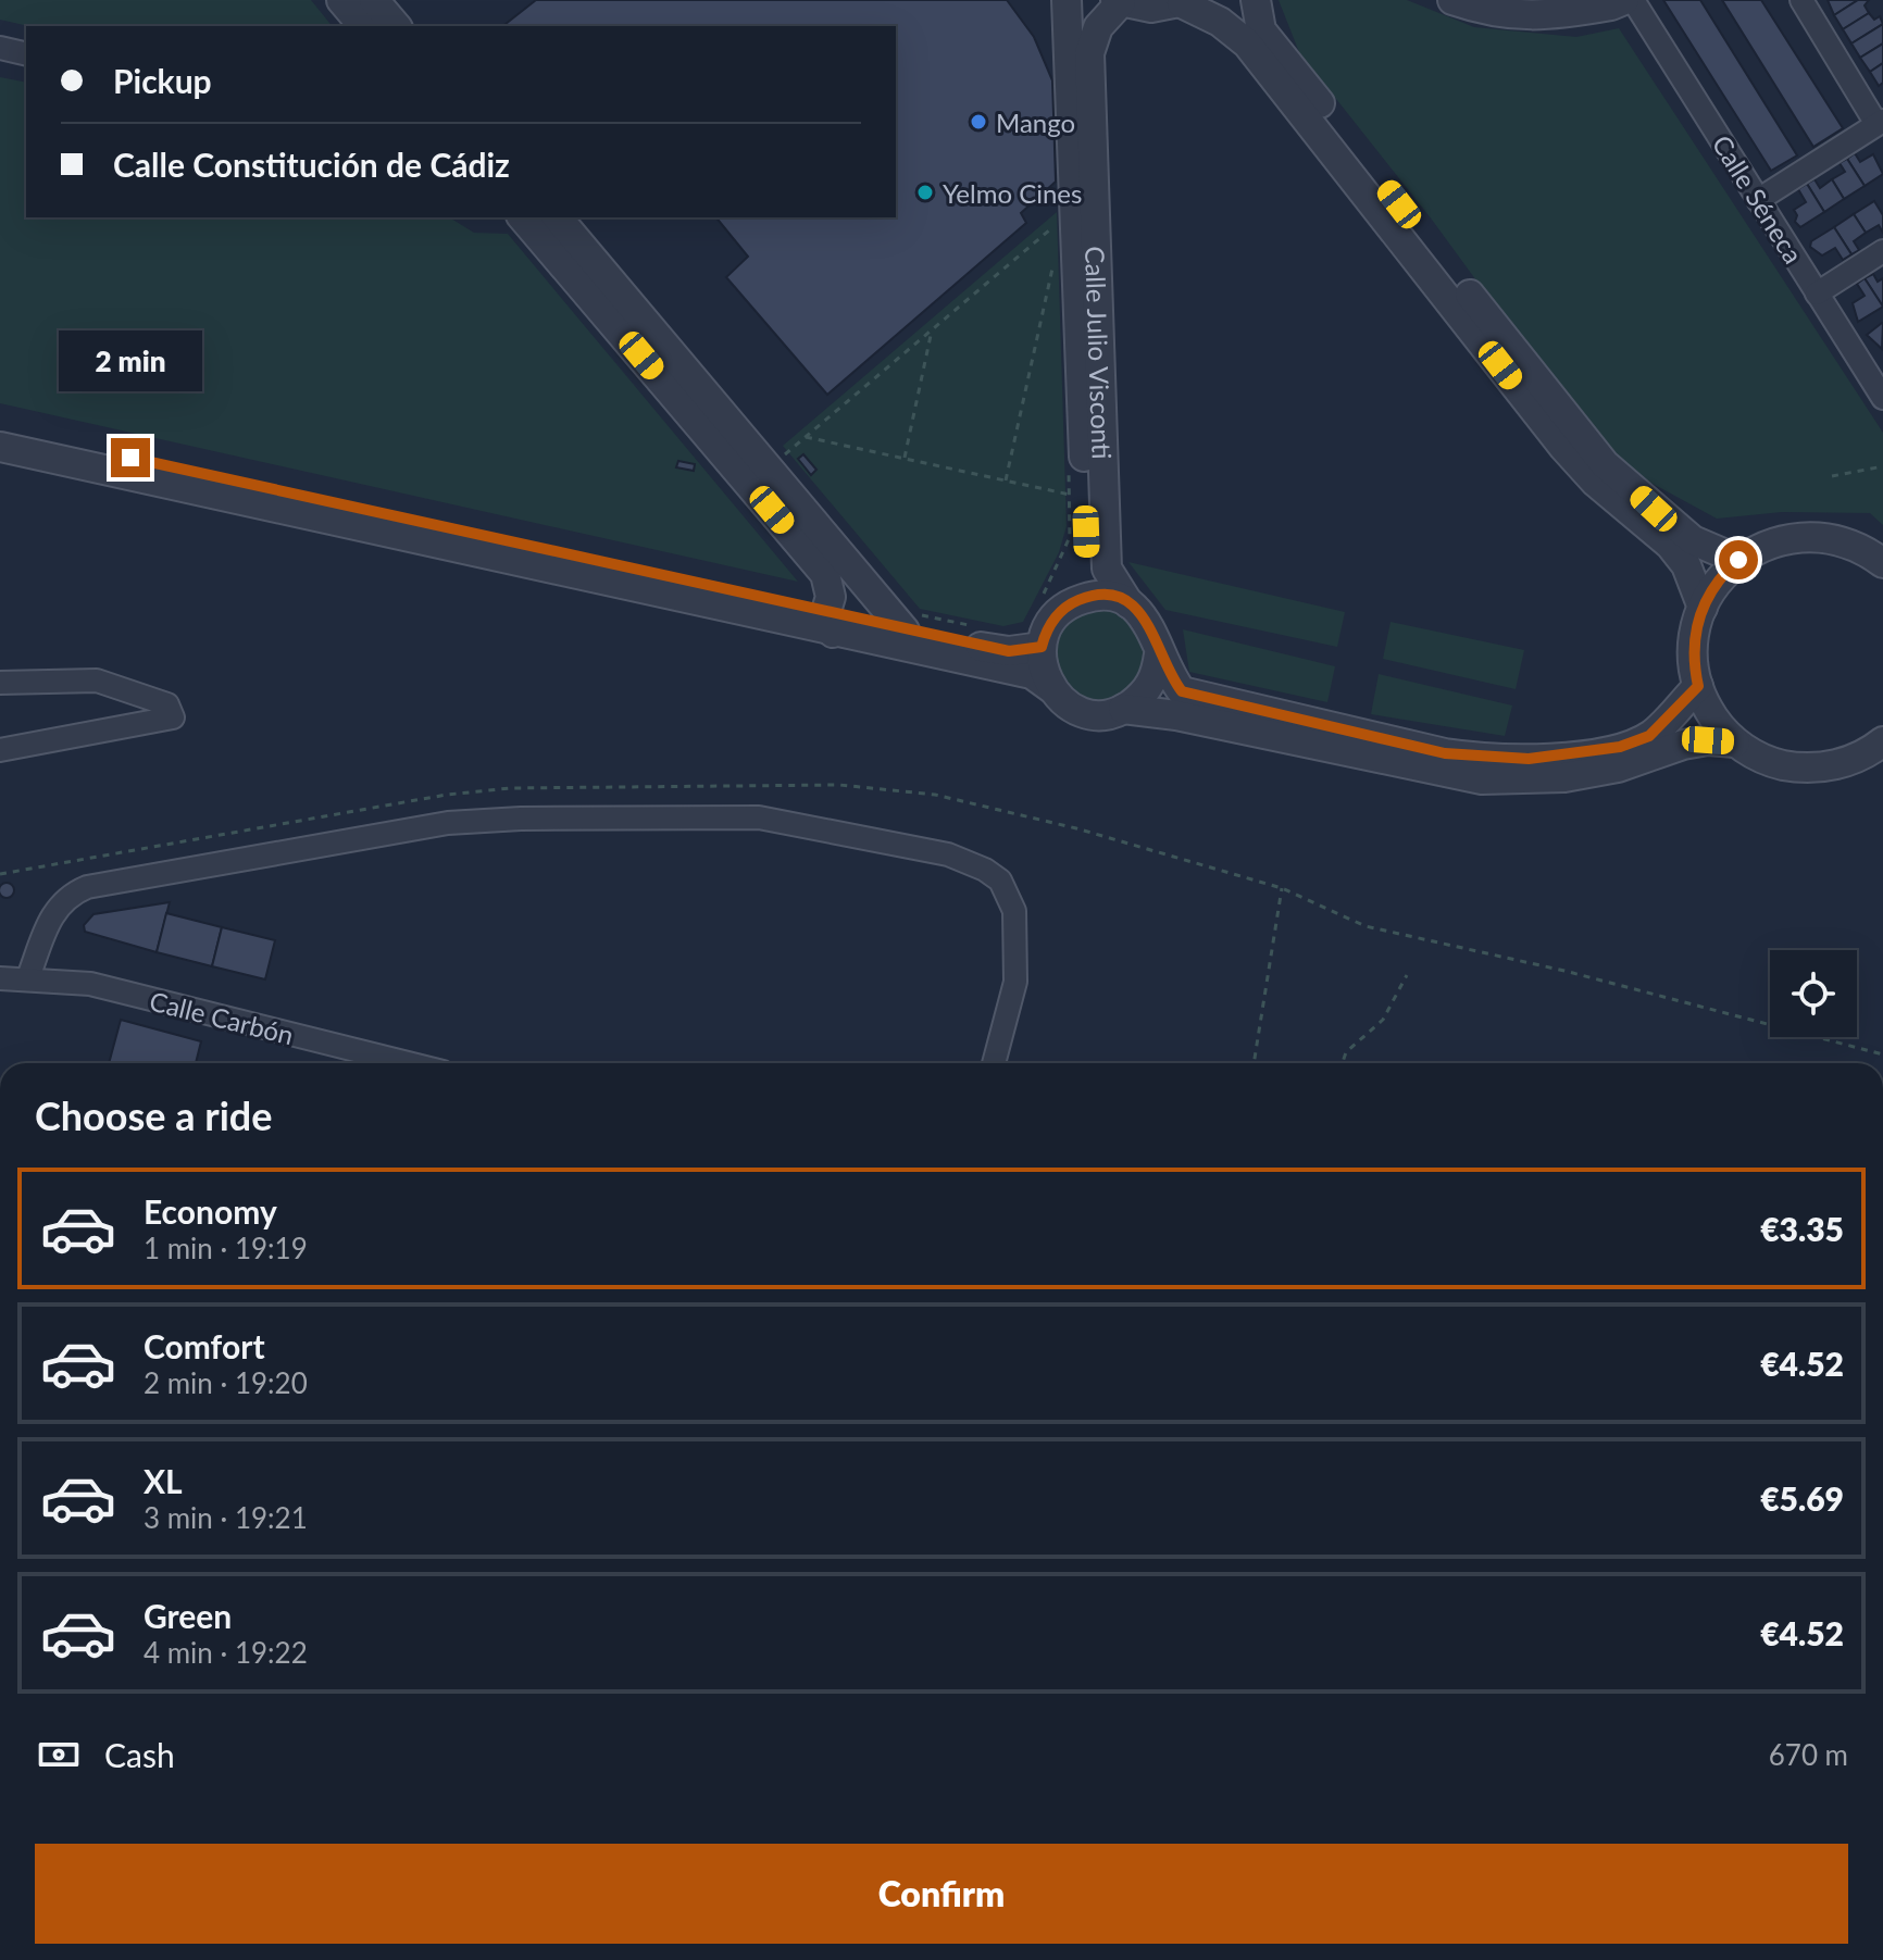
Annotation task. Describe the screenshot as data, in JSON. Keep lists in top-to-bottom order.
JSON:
{
  "streets": {
    "street": ["Calle Séneca", "Calle Julio Visconti", "Calle Carbón"]
  },
  "places": ["Mango", "Yelmo Cines"],
  "page": {
    "banner": ["Pickup", "Calle Constitución de Cádiz"],
    "bubble": "2 min",
    "heading": "Choose a ride",
    "list": [
      {
        "name": "Economy",
        "note": "1 min · 19:19",
        "value": "€3.35"
      },
      {
        "name": "Comfort",
        "note": "2 min · 19:20",
        "value": "€4.52"
      },
      {
        "name": "XL",
        "note": "3 min · 19:21",
        "value": "€5.69"
      },
      {
        "name": "Green",
        "note": "4 min · 19:22",
        "value": "€4.52"
      }
    ],
    "pay": ["Cash", "670 m"],
    "buttons": "Confirm"
  }
}
